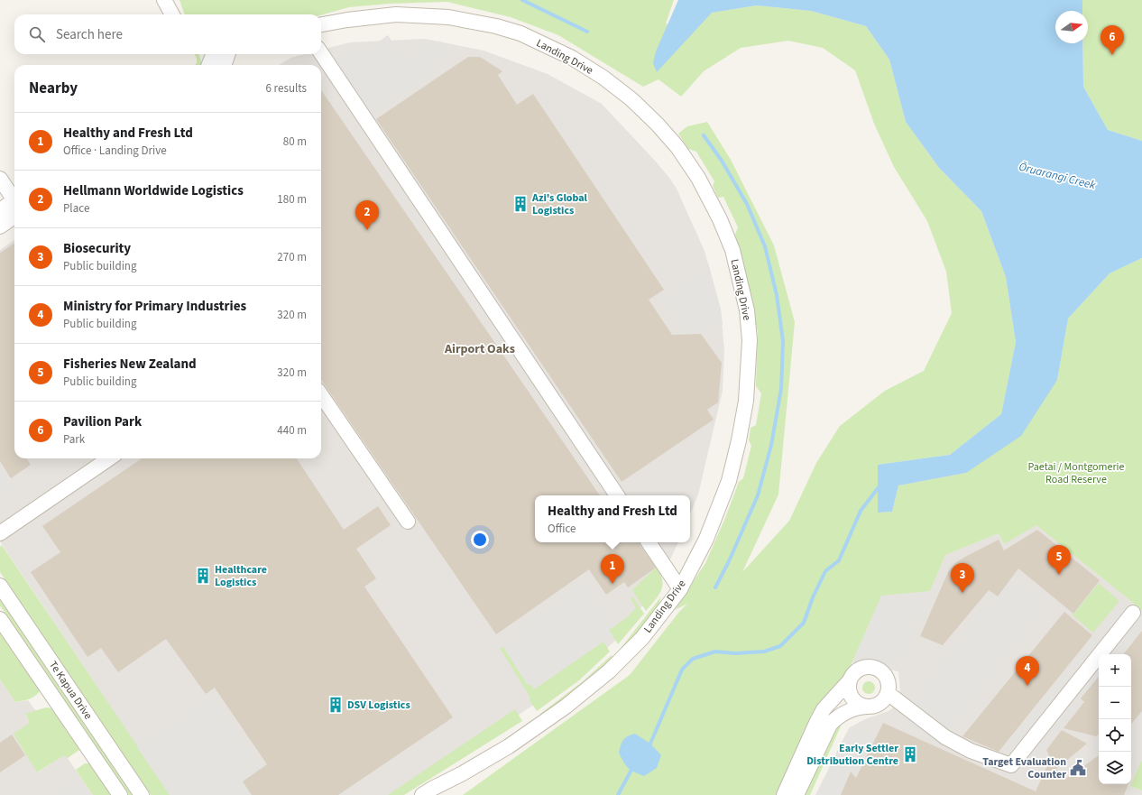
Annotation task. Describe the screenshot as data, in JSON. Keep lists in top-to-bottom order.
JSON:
{
  "streets": {
    "street": ["Landing Drive", "Te Kapua Drive"]
  },
  "districts": ["Airport Oaks"],
  "water": ["Ōruarangi Creek"],
  "parks": ["Paetai / Montgomerie Road Reserve"],
  "places": {
    "building": [
      "Azi's Global Logistics",
      "Healthcare Logistics",
      "DSV Logistics",
      "Early Settler Distribution Centre"
    ],
    "public building": ["Target Evaluation Counter"]
  },
  "north": "right",
  "page": {
    "search": "Search here",
    "pins": [
      "6",
      "2",
      "5",
      "1",
      "3",
      "4"
    ],
    "heading": ["Nearby", "6 results"],
    "list": [
      {
        "mark": "1",
        "name": "Healthy and Fresh Ltd",
        "note": "Office · Landing Drive",
        "value": "80 m"
      },
      {
        "mark": "2",
        "name": "Hellmann Worldwide Logistics",
        "note": "Place",
        "value": "180 m"
      },
      {
        "mark": "3",
        "name": "Biosecurity",
        "note": "Public building",
        "value": "270 m"
      },
      {
        "mark": "4",
        "name": "Ministry for Primary Industries",
        "note": "Public building",
        "value": "320 m"
      },
      {
        "mark": "5",
        "name": "Fisheries New Zealand",
        "note": "Public building",
        "value": "320 m"
      },
      {
        "mark": "6",
        "name": "Pavilion Park",
        "note": "Park",
        "value": "440 m"
      }
    ],
    "popup": ["Healthy and Fresh Ltd", "Office"],
    "map_buttons": ["+", "−"]
  }
}
